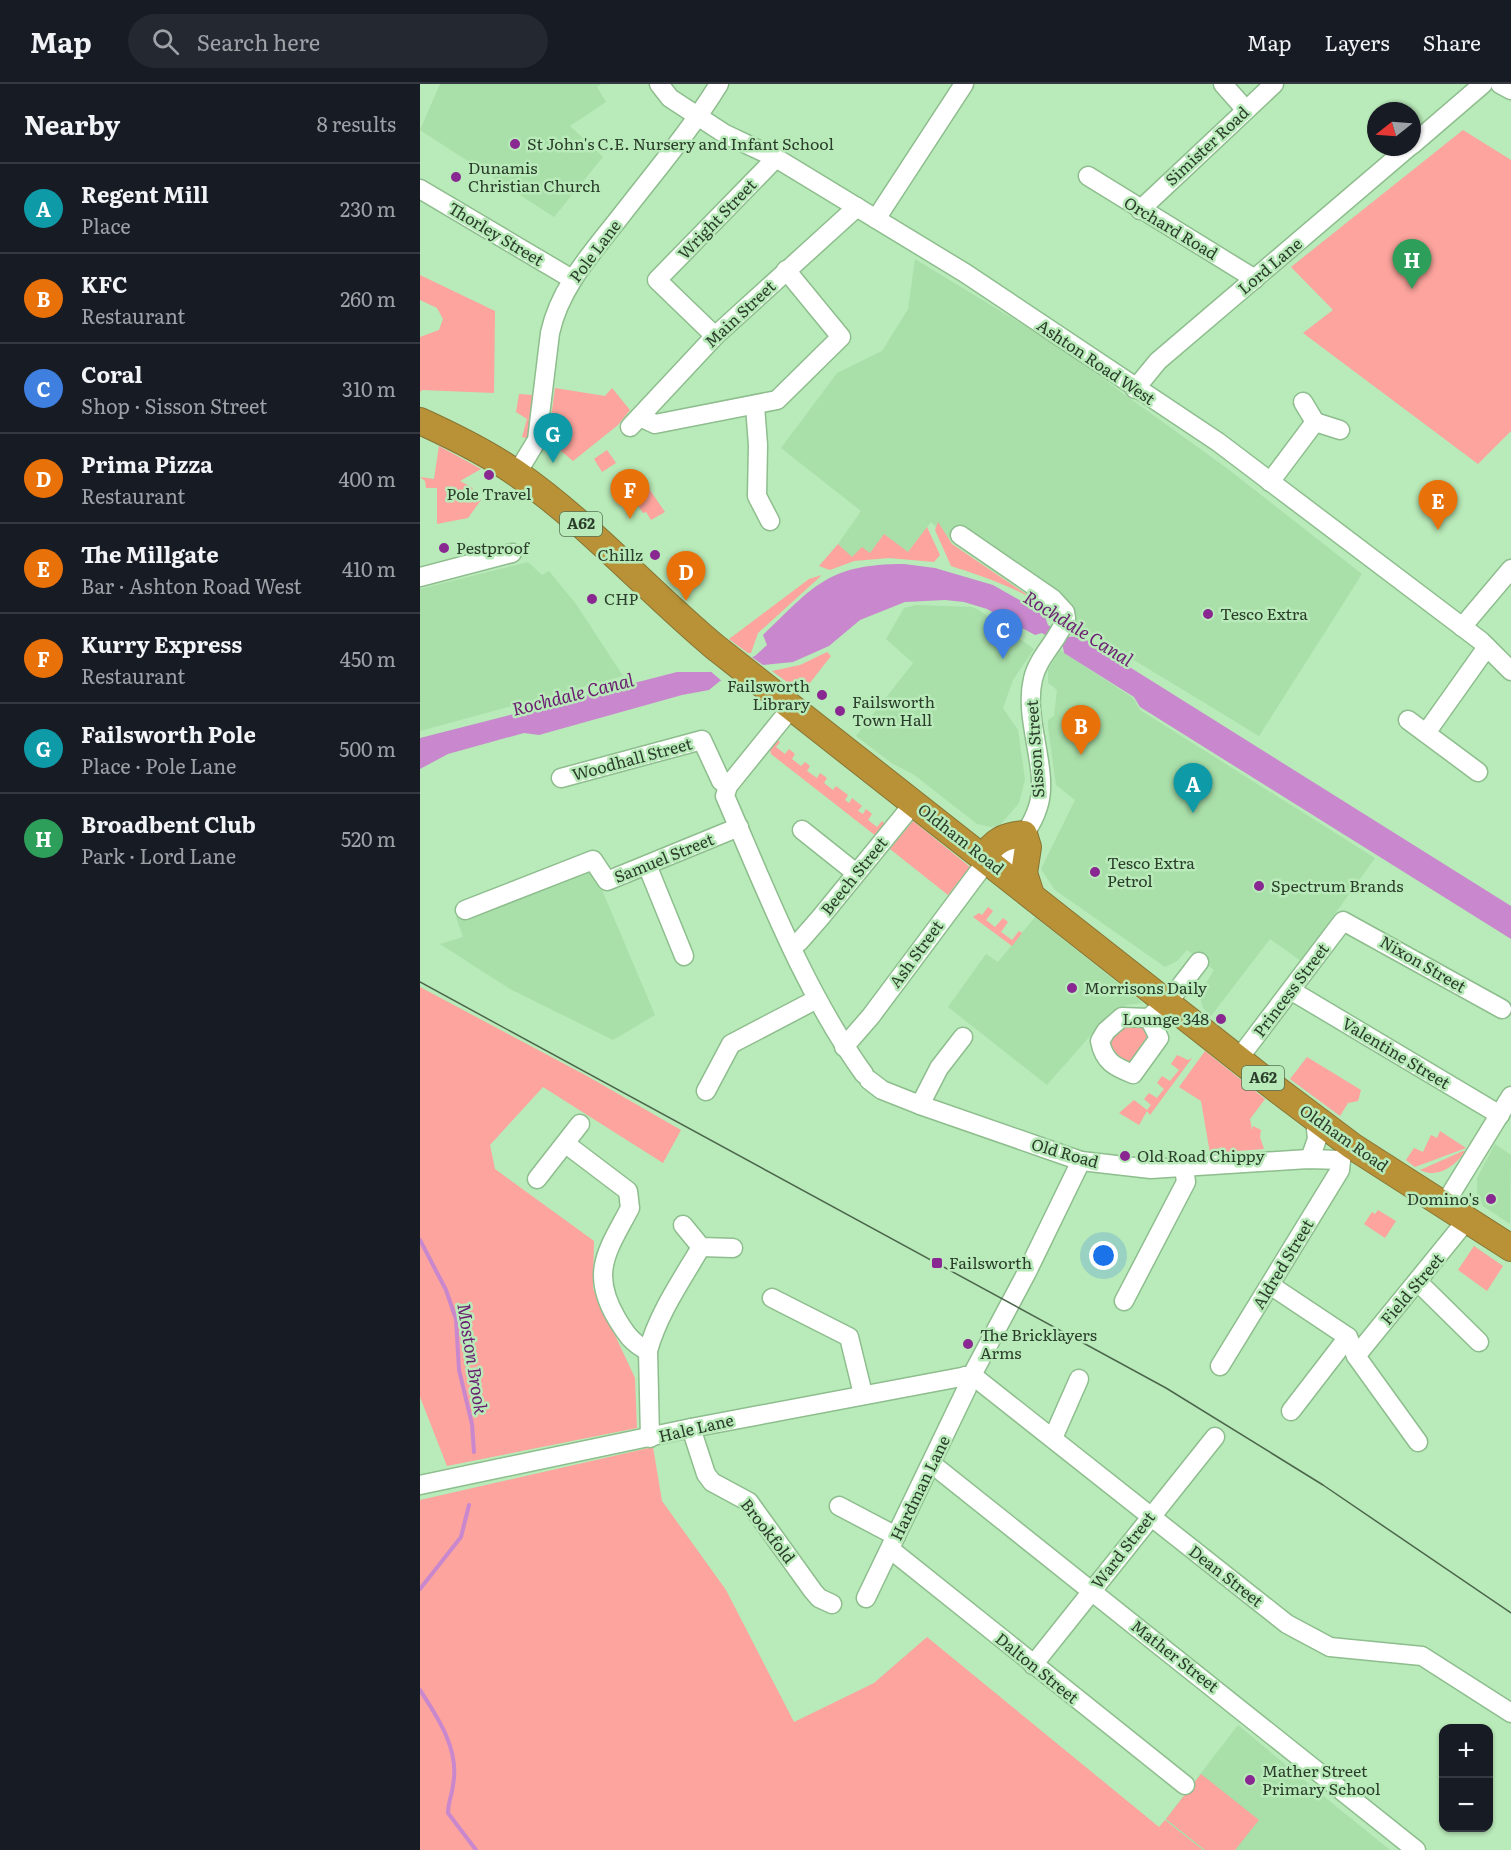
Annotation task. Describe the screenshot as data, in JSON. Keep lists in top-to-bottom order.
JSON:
{
  "streets": {
    "highway": ["A62", "Oldham Road"],
    "street": [
      "Simister Road",
      "Wright Street",
      "Orchard Road",
      "Thorley Street",
      "Pole Lane",
      "Lord Lane",
      "Main Street",
      "Ashton Road West",
      "Sisson Street",
      "Woodhall Street",
      "Samuel Street",
      "Beech Street",
      "Ash Street",
      "Nixon Street",
      "Princess Street",
      "Valentine Street",
      "Old Road",
      "Aldred Street",
      "Field Street",
      "Hale Lane",
      "Hardman Lane",
      "Brookfold",
      "Ward Street",
      "Dean Street",
      "Mather Street",
      "Dalton Street"
    ]
  },
  "crossings": [
    ["Simister Road", "Orchard Road"],
    ["Wright Street", "Main Street"],
    ["Wright Street", "Ashton Road West"],
    ["Orchard Road", "Lord Lane"],
    ["Thorley Street", "Pole Lane"],
    ["Pole Lane", "Ashton Road West"],
    ["Pole Lane", "Oldham Road"],
    ["Lord Lane", "Ashton Road West"],
    ["Main Street", "Ashton Road West"],
    ["Woodhall Street", "Old Road"],
    ["Oldham Road", "Beech Street"],
    ["Oldham Road", "Ash Street"],
    ["Oldham Road", "Princess Street"],
    ["Oldham Road", "Old Road"],
    ["Oldham Road", "Aldred Street"],
    ["Oldham Road", "Field Street"],
    ["Samuel Street", "Old Road"],
    ["Beech Street", "Old Road"],
    ["Ash Street", "Old Road"],
    ["Nixon Street", "Princess Street"],
    ["Princess Street", "Valentine Street"],
    ["Old Road", "Aldred Street"],
    ["Old Road", "Hardman Lane"],
    ["Hale Lane", "Hardman Lane"],
    ["Hale Lane", "Brookfold"],
    ["Hale Lane", "Dean Street"],
    ["Hardman Lane", "Dean Street"],
    ["Hardman Lane", "Mather Street"],
    ["Hardman Lane", "Dalton Street"],
    ["Ward Street", "Dean Street"],
    ["Ward Street", "Mather Street"],
    ["Ward Street", "Dalton Street"]
  ],
  "water": ["Rochdale Canal", "Moston Brook"],
  "places": {
    "other": [
      "St John's C.E. Nursery and Infant School",
      "Dunamis Christian Church",
      "Pole Travel",
      "Pestproof",
      "Chillz",
      "CHP",
      "Tesco Extra",
      "Failsworth Library",
      "Failsworth Town Hall",
      "Tesco Extra Petrol",
      "Spectrum Brands",
      "Morrisons Daily",
      "Lounge 348",
      "Old Road Chippy",
      "Domino's",
      "The Bricklayers Arms",
      "Mather Street Primary School"
    ],
    "transit": ["Failsworth"]
  },
  "north": "left",
  "page": {
    "header": "Map",
    "search": "Search here",
    "nav": ["Map", "Layers", "Share"],
    "heading": ["Nearby", "8 results"],
    "list": [
      {
        "mark": "A",
        "name": "Regent Mill",
        "note": "Place",
        "value": "230 m"
      },
      {
        "mark": "B",
        "name": "KFC",
        "note": "Restaurant",
        "value": "260 m"
      },
      {
        "mark": "C",
        "name": "Coral",
        "note": "Shop · Sisson Street",
        "value": "310 m"
      },
      {
        "mark": "D",
        "name": "Prima Pizza",
        "note": "Restaurant",
        "value": "400 m"
      },
      {
        "mark": "E",
        "name": "The Millgate",
        "note": "Bar · Ashton Road West",
        "value": "410 m"
      },
      {
        "mark": "F",
        "name": "Kurry Express",
        "note": "Restaurant",
        "value": "450 m"
      },
      {
        "mark": "G",
        "name": "Failsworth Pole",
        "note": "Place · Pole Lane",
        "value": "500 m"
      },
      {
        "mark": "H",
        "name": "Broadbent Club",
        "note": "Park · Lord Lane",
        "value": "520 m"
      }
    ],
    "pins": [
      "H",
      "G",
      "F",
      "E",
      "D",
      "C",
      "B",
      "A"
    ],
    "map_buttons": ["+", "−"]
  }
}
